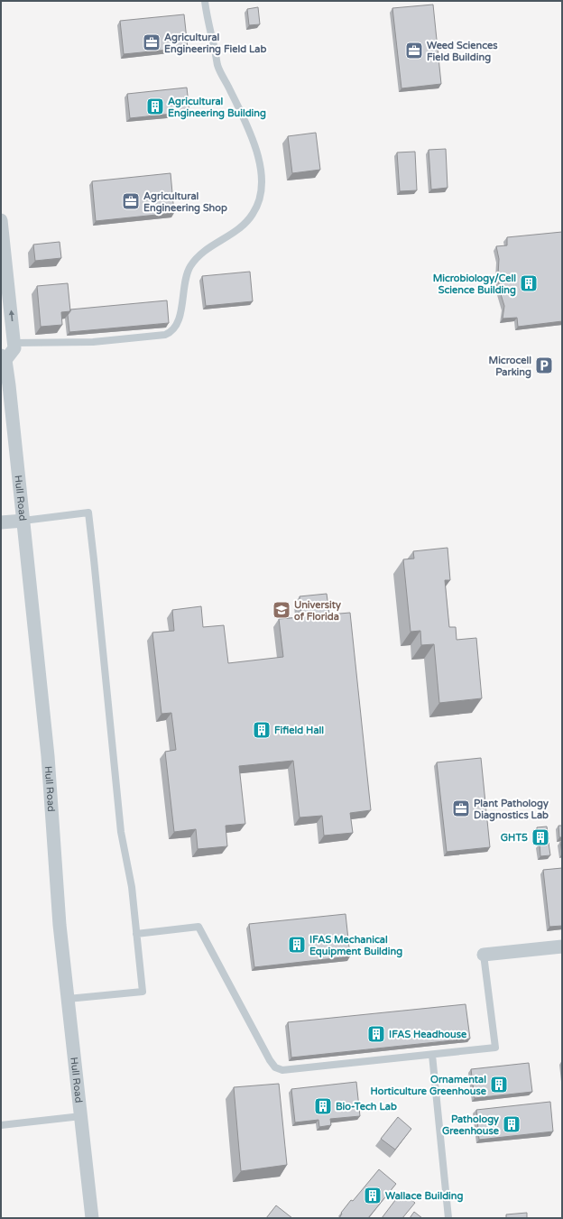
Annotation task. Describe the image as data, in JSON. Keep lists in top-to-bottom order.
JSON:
{
  "streets": {
    "street": ["Hull Road"]
  },
  "places": {
    "office": [
      "Agricultural Engineering Field Lab",
      "Weed Sciences Field Building",
      "Agricultural Engineering Shop",
      "Plant Pathology Diagnostics Lab"
    ],
    "building": [
      "Agricultural Engineering Building",
      "Microbiology/Cell Science Building",
      "Fifield Hall",
      "GHT5",
      "IFAS Mechanical Equipment Building",
      "IFAS Headhouse",
      "Ornamental Horticulture Greenhouse",
      "Bio-Tech Lab",
      "Pathology Greenhouse",
      "Wallace Building"
    ],
    "parking": ["Microcell Parking"],
    "school or university": ["University of Florida"]
  }
}
